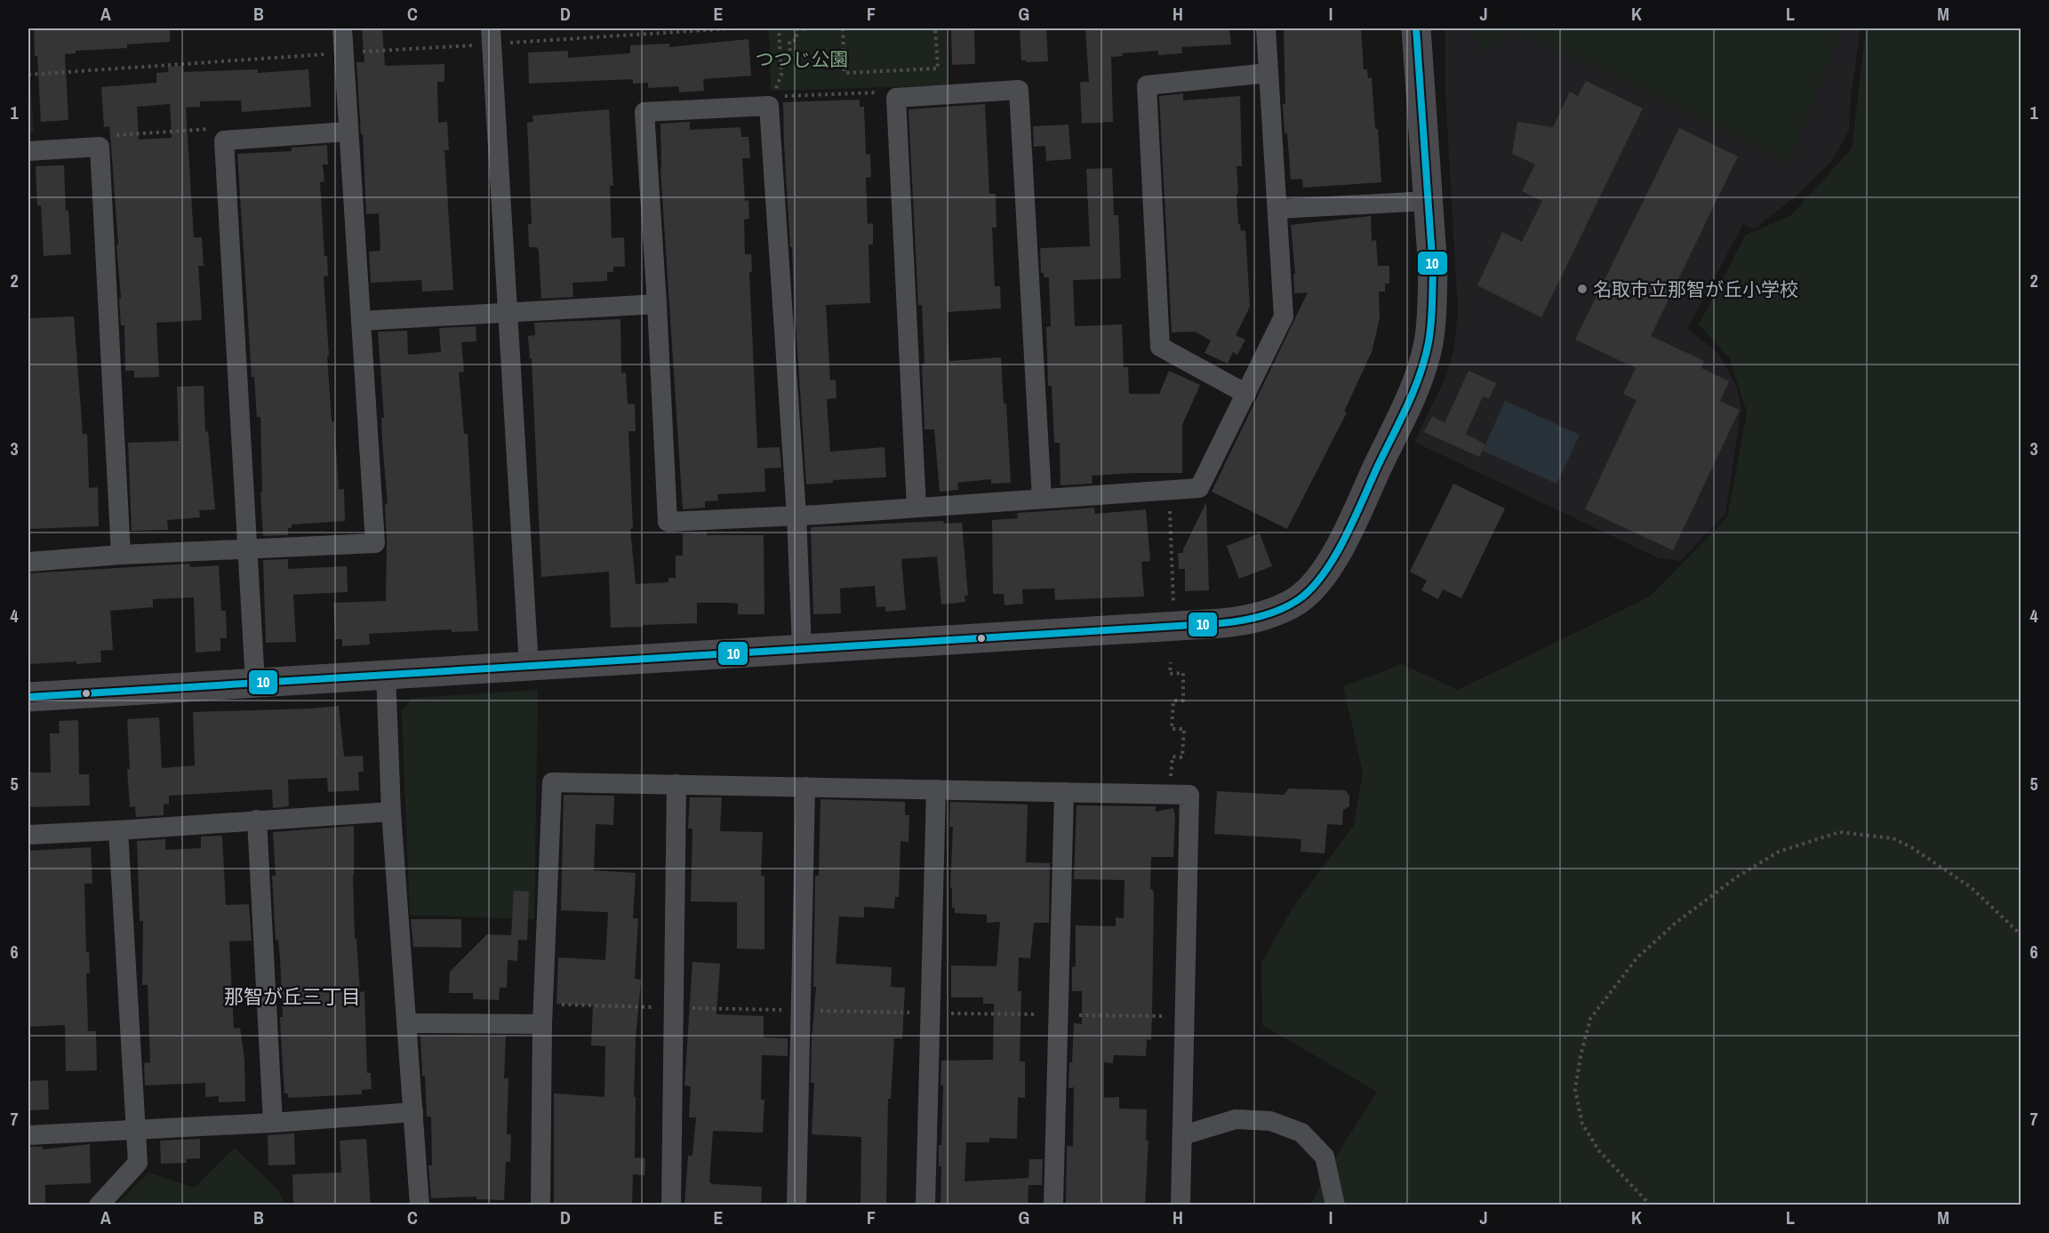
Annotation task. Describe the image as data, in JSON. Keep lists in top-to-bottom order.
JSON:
{
  "districts": ["那智が丘三丁目"],
  "parks": ["つつじ公園"],
  "places": ["名取市立那智が丘小学校"],
  "lines": ["transit line 10"],
  "grid": {
    "columns": [
      "A",
      "B",
      "C",
      "D",
      "E",
      "F",
      "G",
      "H",
      "I",
      "J",
      "K",
      "L",
      "M"
    ],
    "rows": [
      "1",
      "2",
      "3",
      "4",
      "5",
      "6",
      "7"
    ]
  }
}
